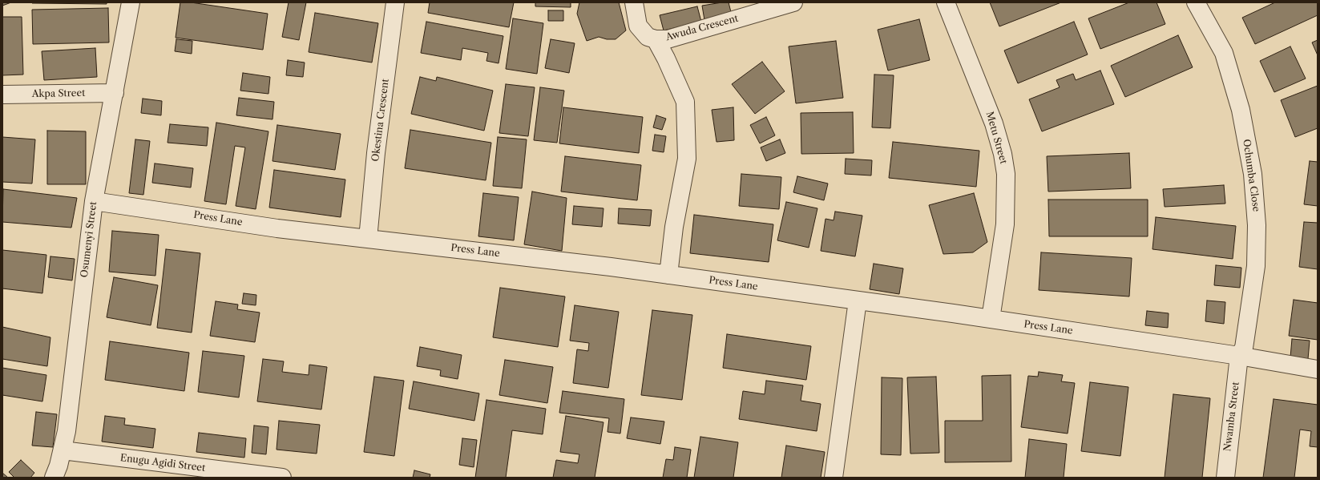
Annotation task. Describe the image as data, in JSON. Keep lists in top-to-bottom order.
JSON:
{
  "streets": {
    "street": [
      "Awuda Crescent",
      "Akpa Street",
      "Okestina Crescent",
      "Metu Street",
      "Ochumba Close",
      "Press Lane",
      "Osumenyi Street",
      "Nwamba Street",
      "Enugu Agidi Street"
    ]
  },
  "crossings": [
    ["Akpa Street", "Osumenyi Street"],
    ["Okestina Crescent", "Press Lane"],
    ["Metu Street", "Press Lane"],
    ["Ochumba Close", "Press Lane"],
    ["Ochumba Close", "Nwamba Street"],
    ["Press Lane", "Osumenyi Street"],
    ["Press Lane", "Nwamba Street"],
    ["Osumenyi Street", "Enugu Agidi Street"]
  ]
}
